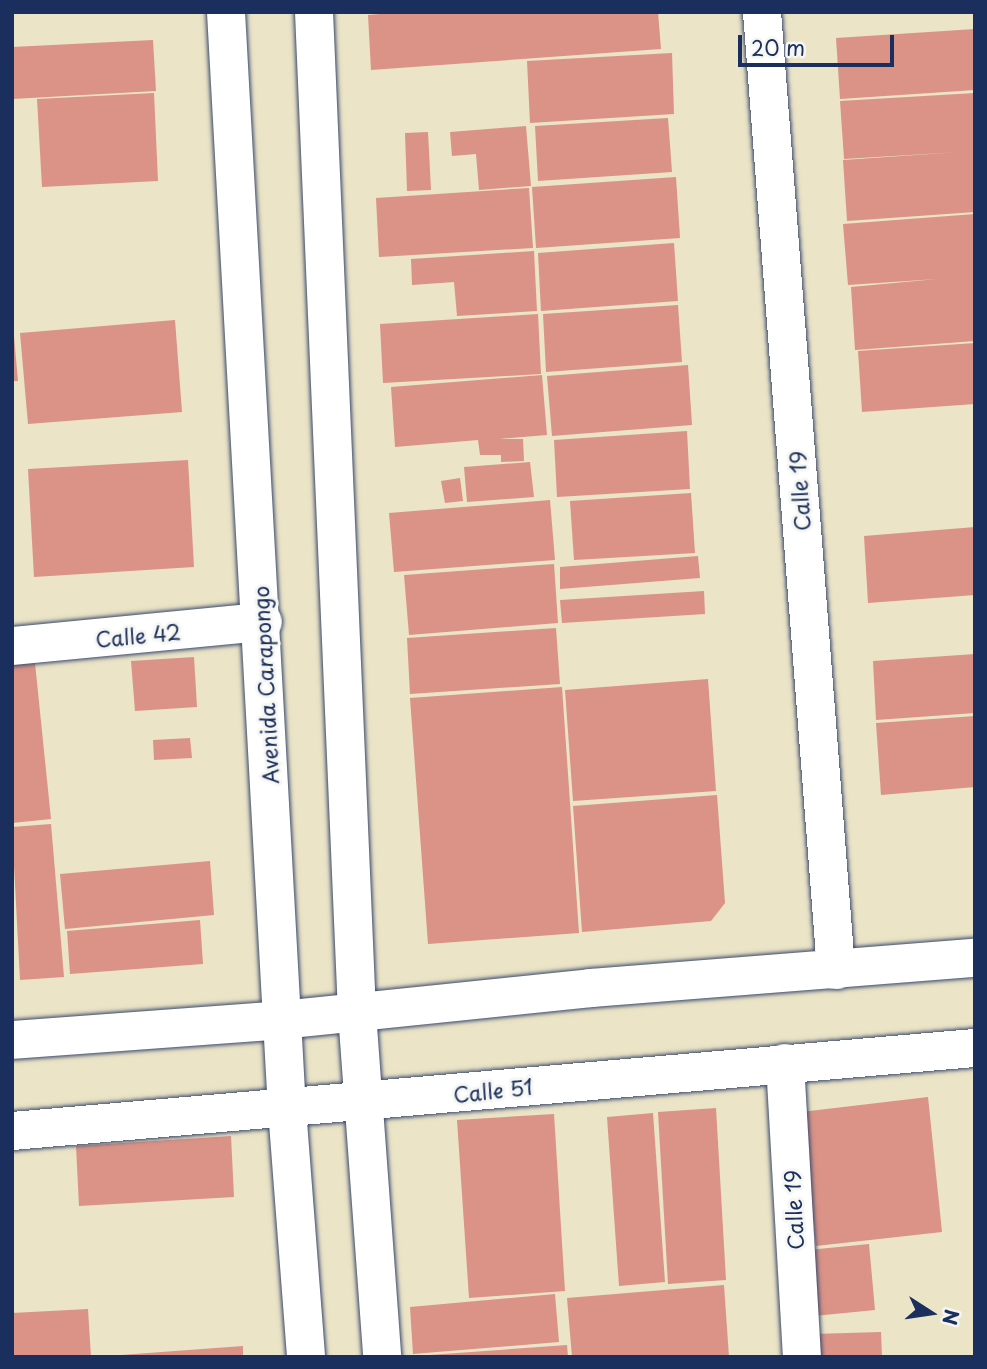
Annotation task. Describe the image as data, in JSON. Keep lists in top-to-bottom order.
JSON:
{
  "streets": {
    "street": [
      "Calle 19",
      "Calle 42",
      "Avenida Carapongo",
      "Calle 51"
    ]
  },
  "crossings": [
    ["Calle 19", "Calle 51"],
    ["Calle 42", "Avenida Carapongo"],
    ["Avenida Carapongo", "Calle 51"]
  ],
  "scale_bar": "20 m",
  "north": "right"
}
